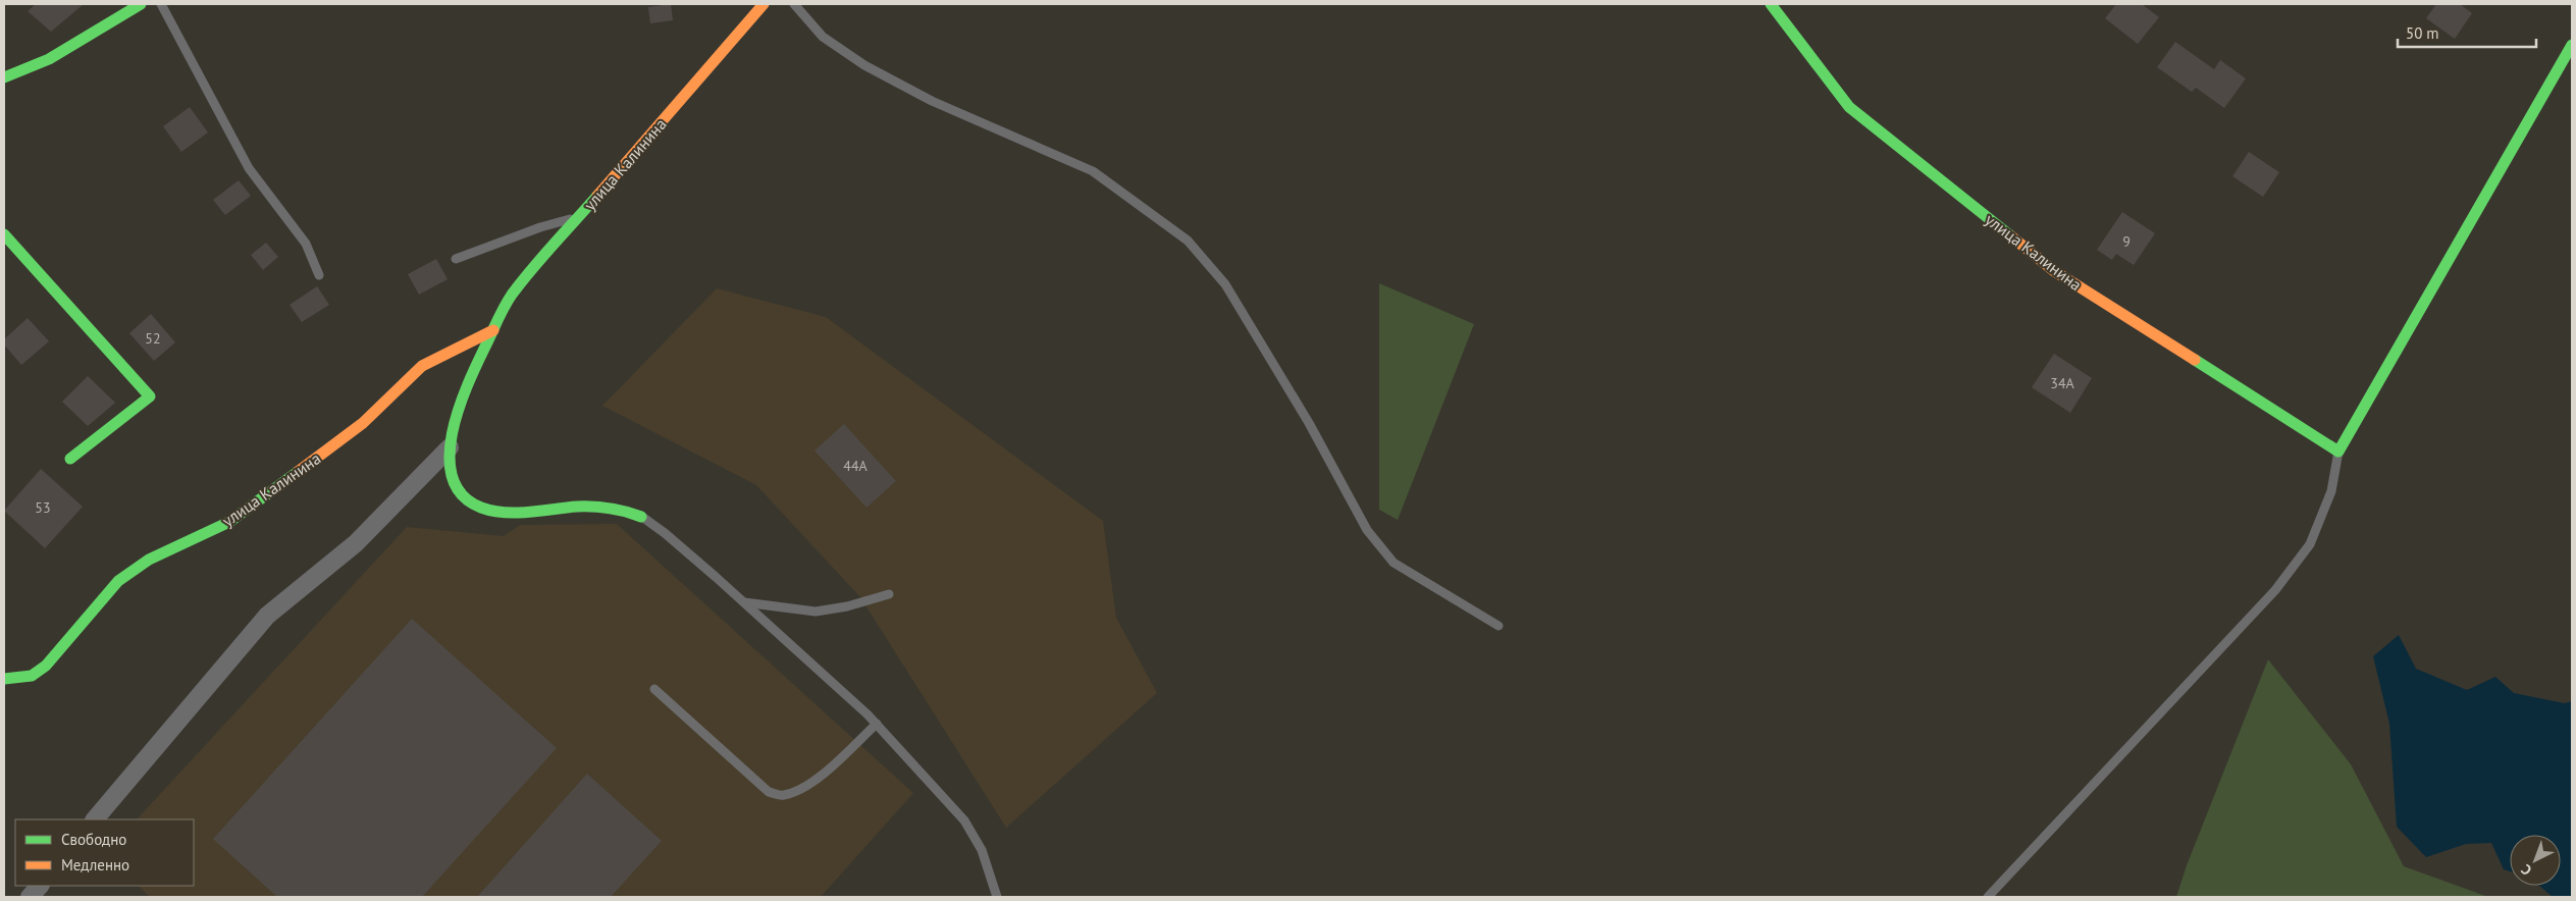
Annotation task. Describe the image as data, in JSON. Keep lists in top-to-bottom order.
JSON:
{
  "streets": {
    "street": ["улица Калинина"]
  },
  "house_numbers": [
    "9",
    "52",
    "34А",
    "44А",
    "53"
  ],
  "legend": ["Свободно", "Медленно"],
  "scale_bar": "50 m",
  "north": "bottom left"
}
